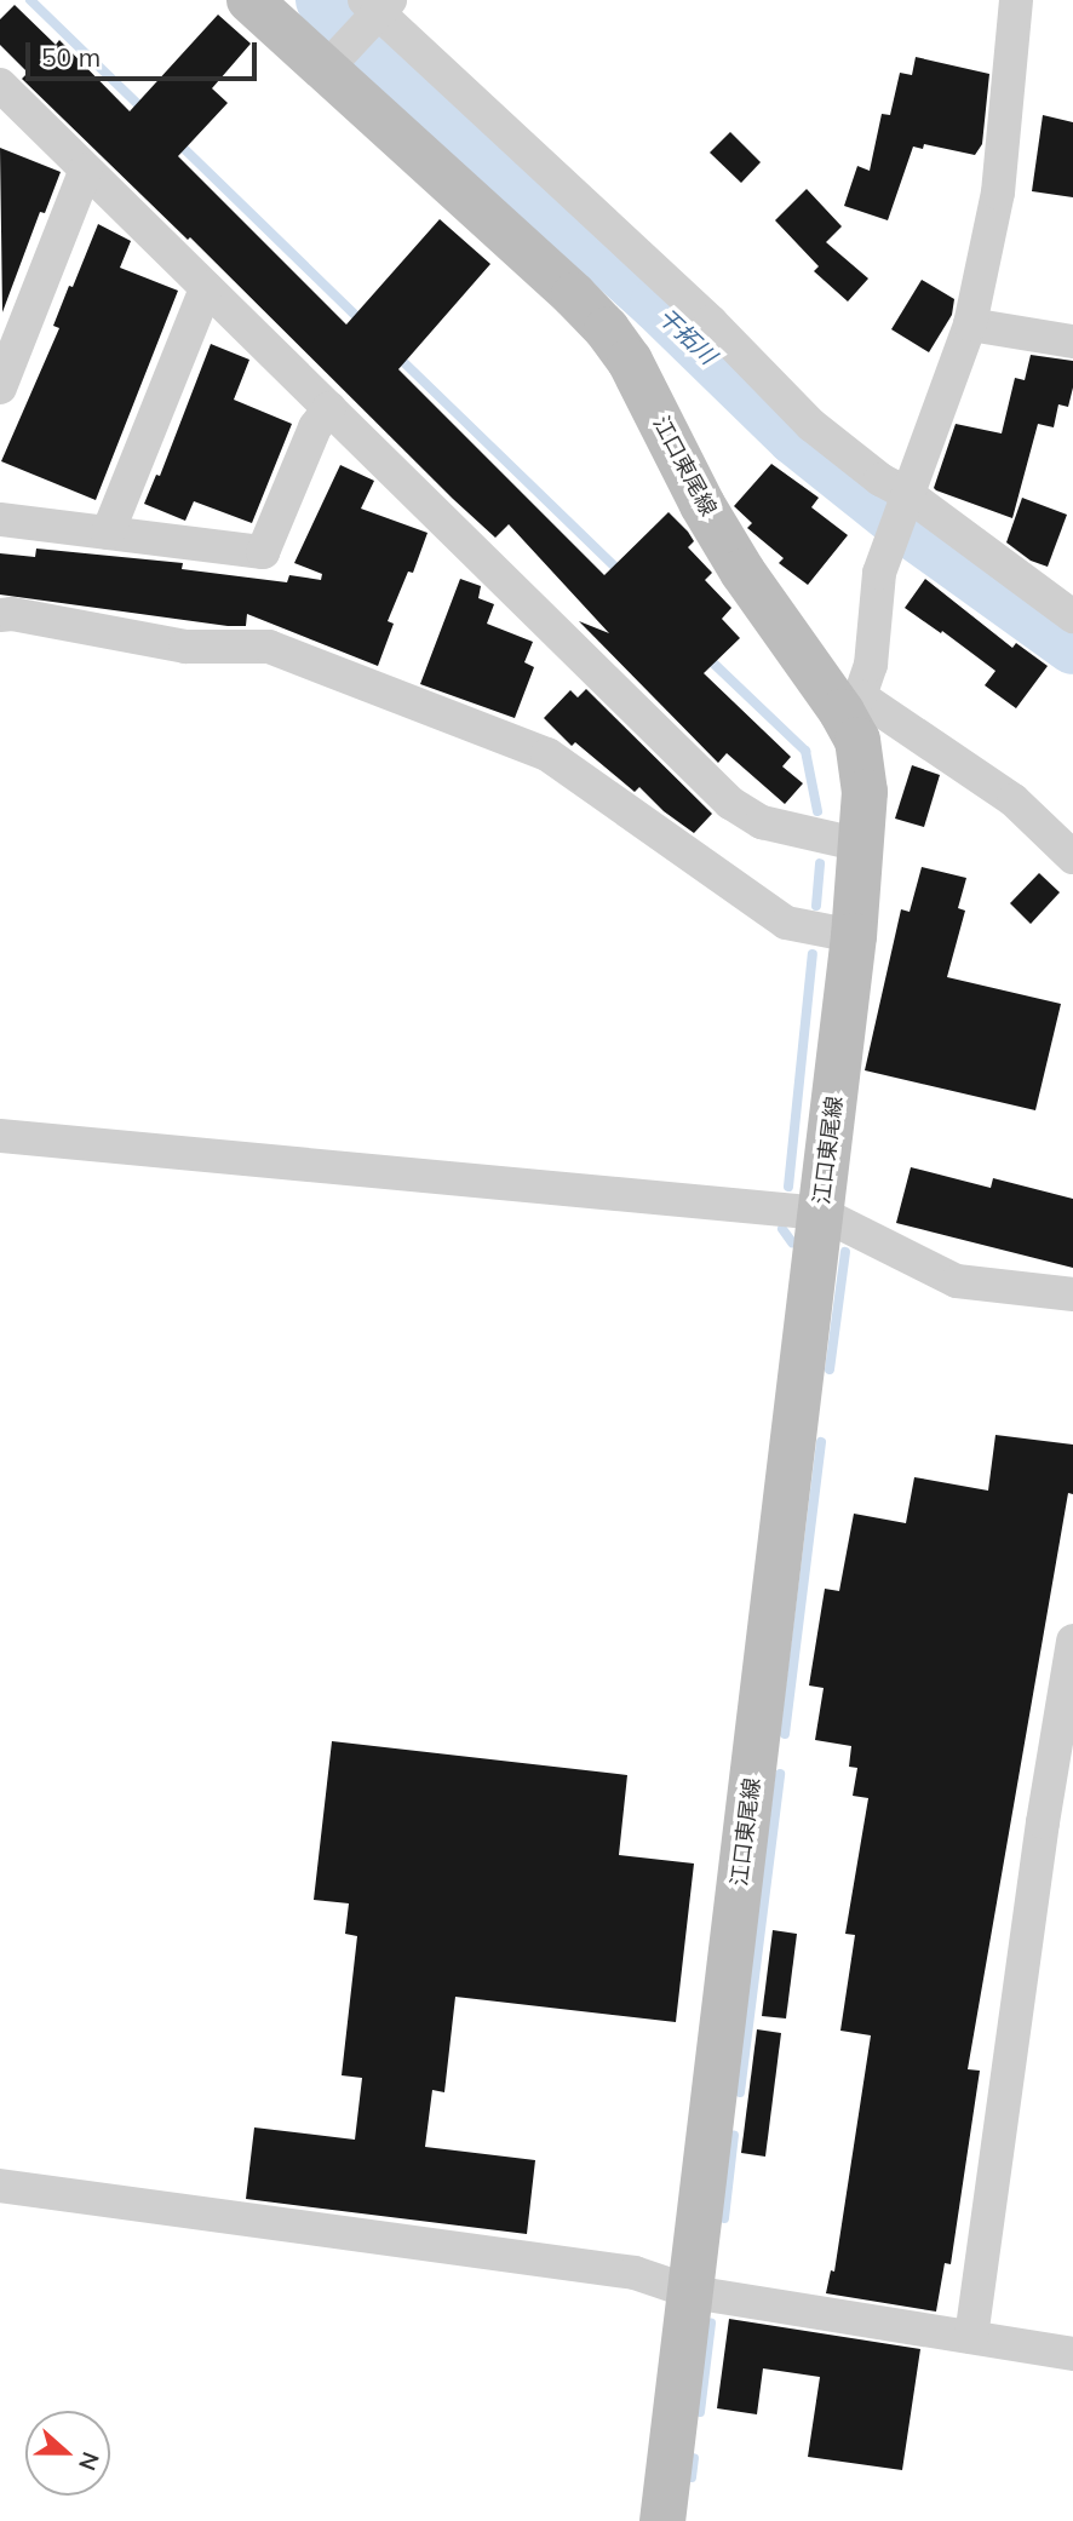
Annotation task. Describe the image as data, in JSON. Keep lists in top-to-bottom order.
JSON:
{
  "streets": {
    "main road": ["江口東尾線"]
  },
  "water": ["干拓川"],
  "scale_bar": "50 m",
  "north": "right"
}
